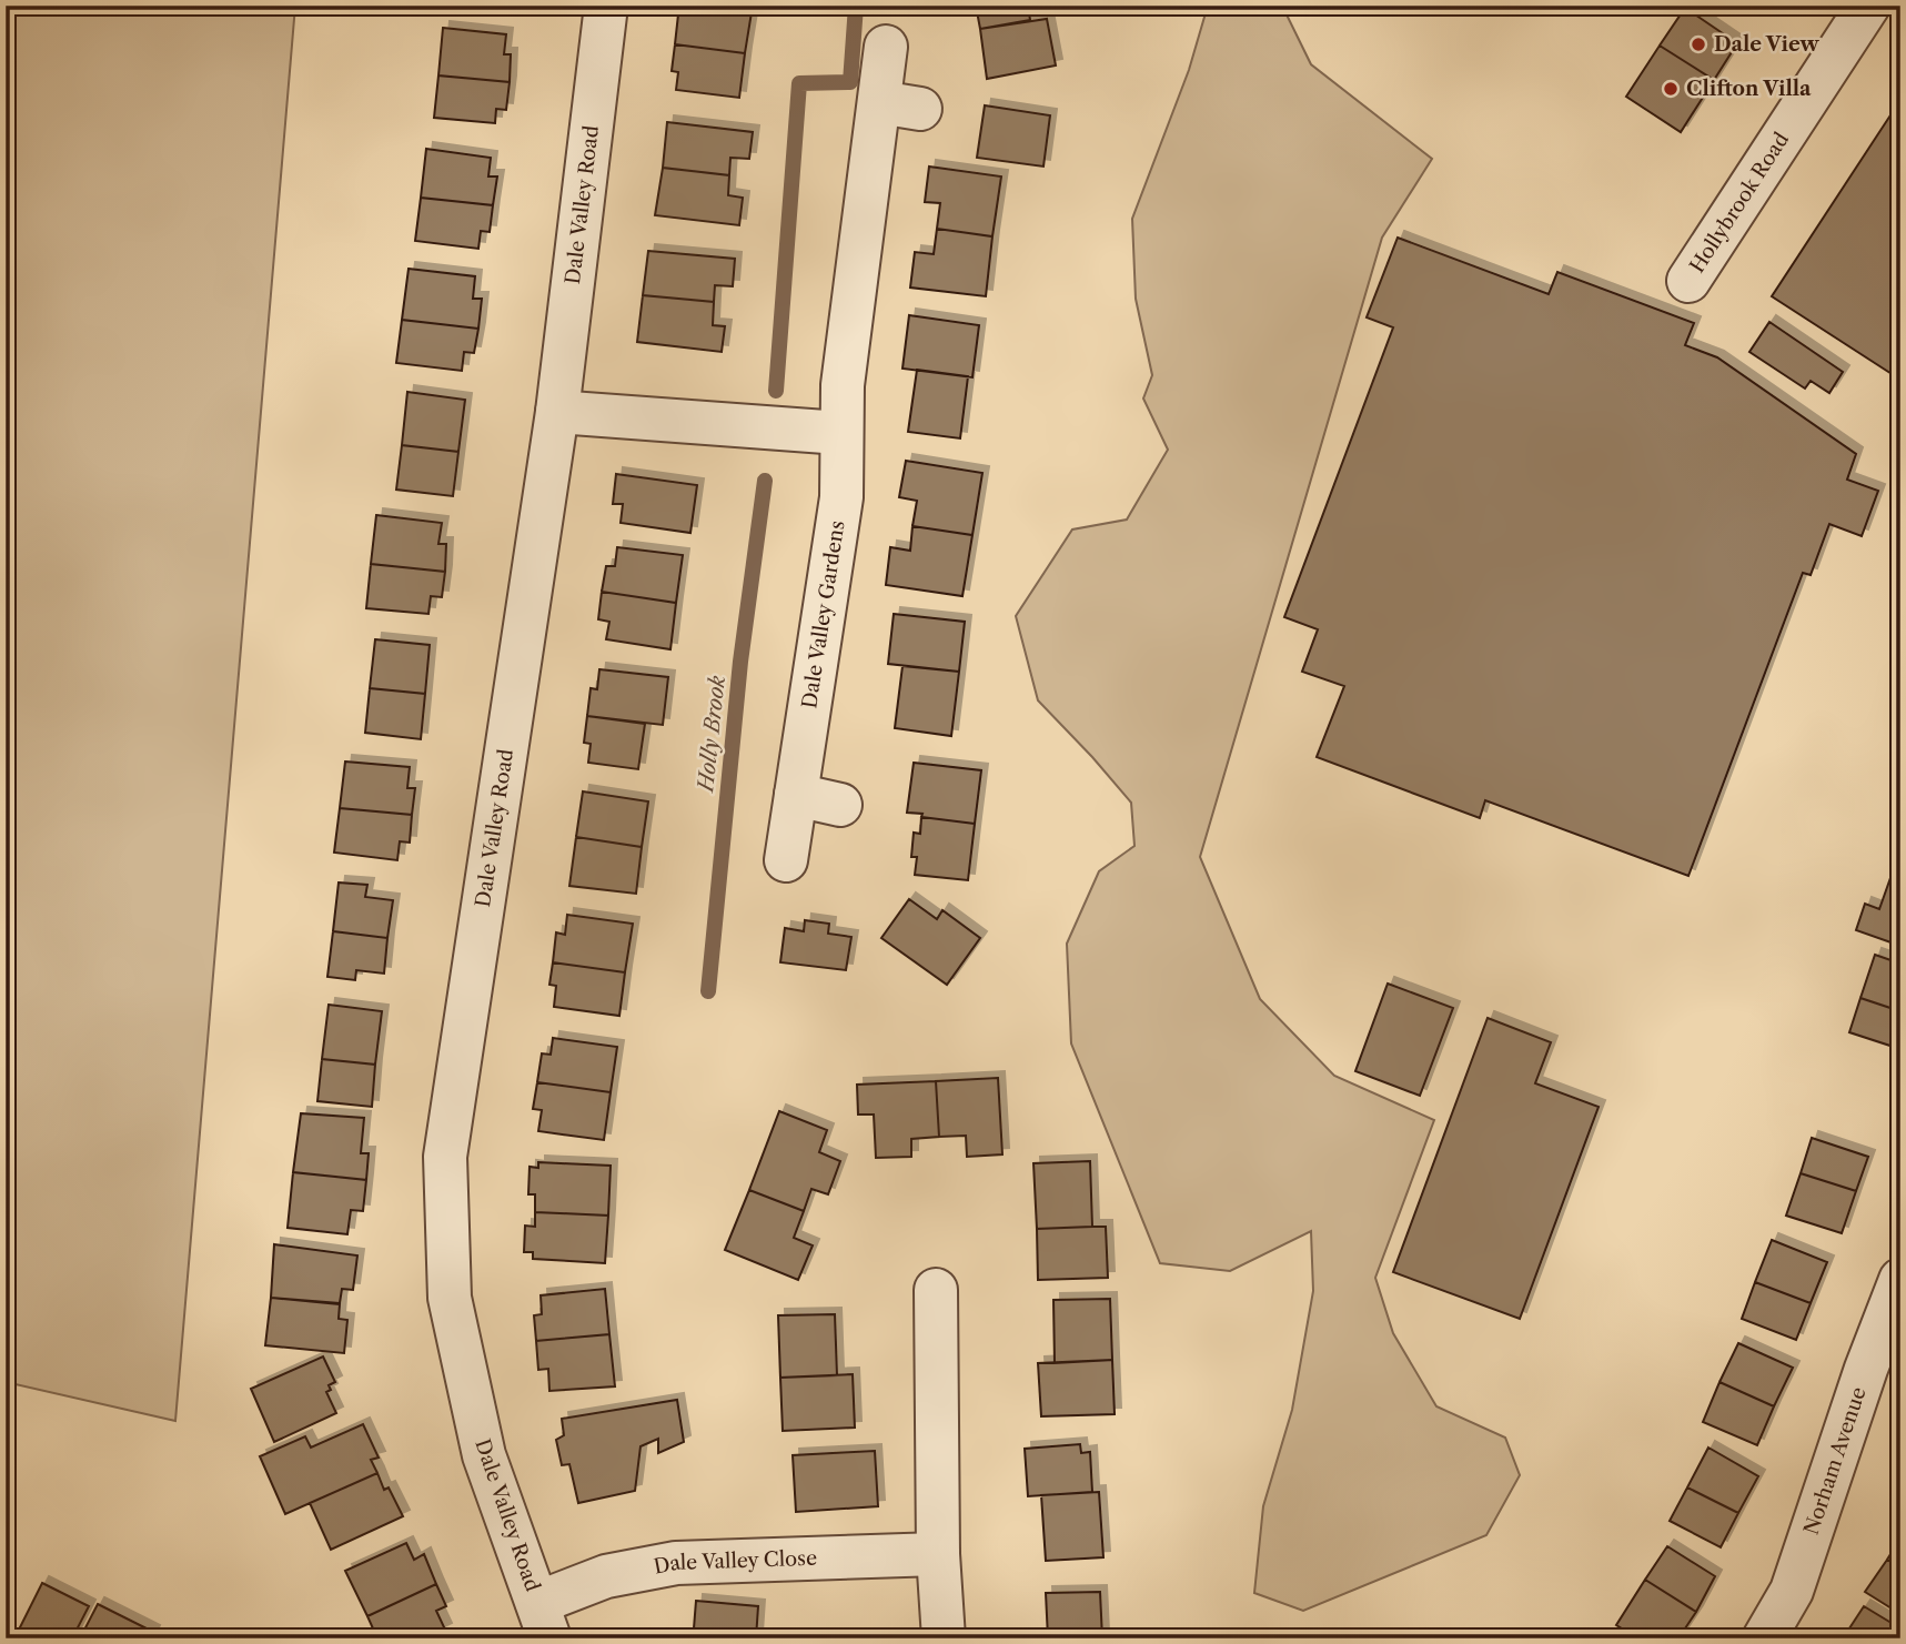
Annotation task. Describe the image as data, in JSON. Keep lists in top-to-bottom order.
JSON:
{
  "streets": {
    "street": [
      "Hollybrook Road",
      "Dale Valley Road",
      "Dale Valley Gardens",
      "Norham Avenue",
      "Dale Valley Close"
    ]
  },
  "crossings": [
    ["Dale Valley Road", "Dale Valley Close"]
  ],
  "water": ["Holly Brook"],
  "places": ["Dale View", "Clifton Villa"]
}
